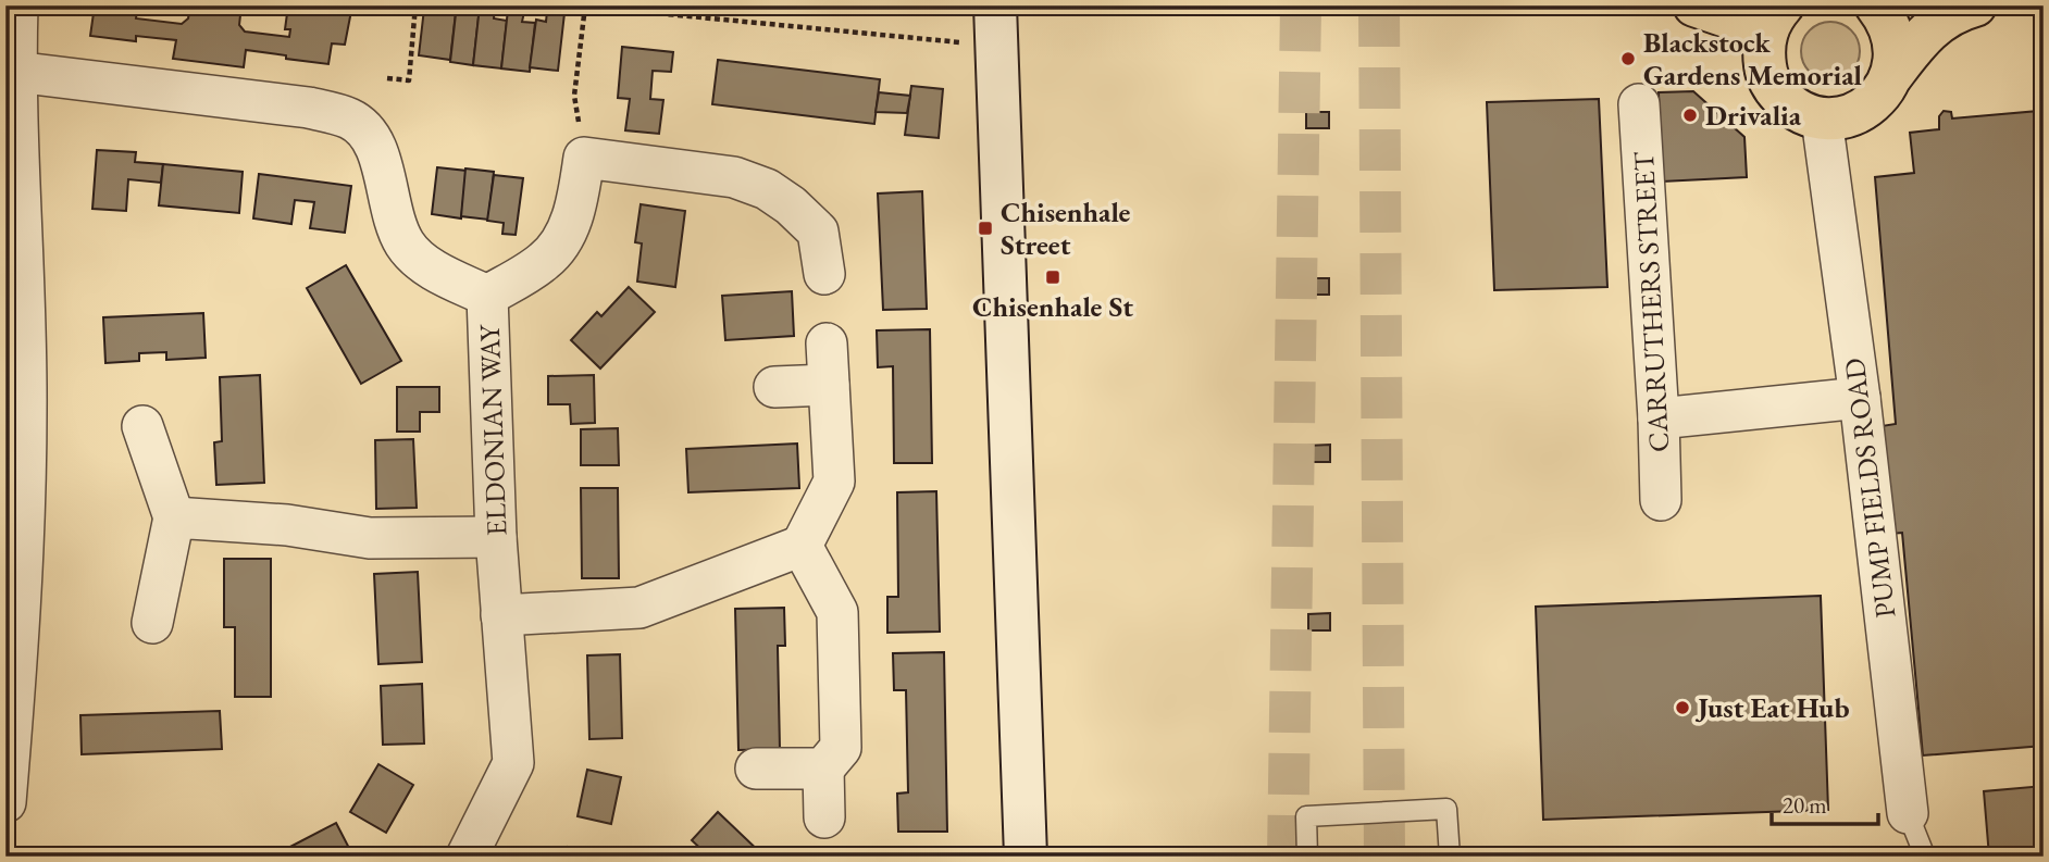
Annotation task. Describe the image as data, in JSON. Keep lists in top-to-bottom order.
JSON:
{
  "streets": {
    "street": ["CARRUTHERS STREET", "ELDONIAN WAY", "PUMP FIELDS ROAD"]
  },
  "places": {
    "other": ["Blackstock Gardens Memorial", "Drivalia", "Just Eat Hub"],
    "transit": ["Chisenhale Street", "Chisenhale St"]
  },
  "scale_bar": "20 m"
}
